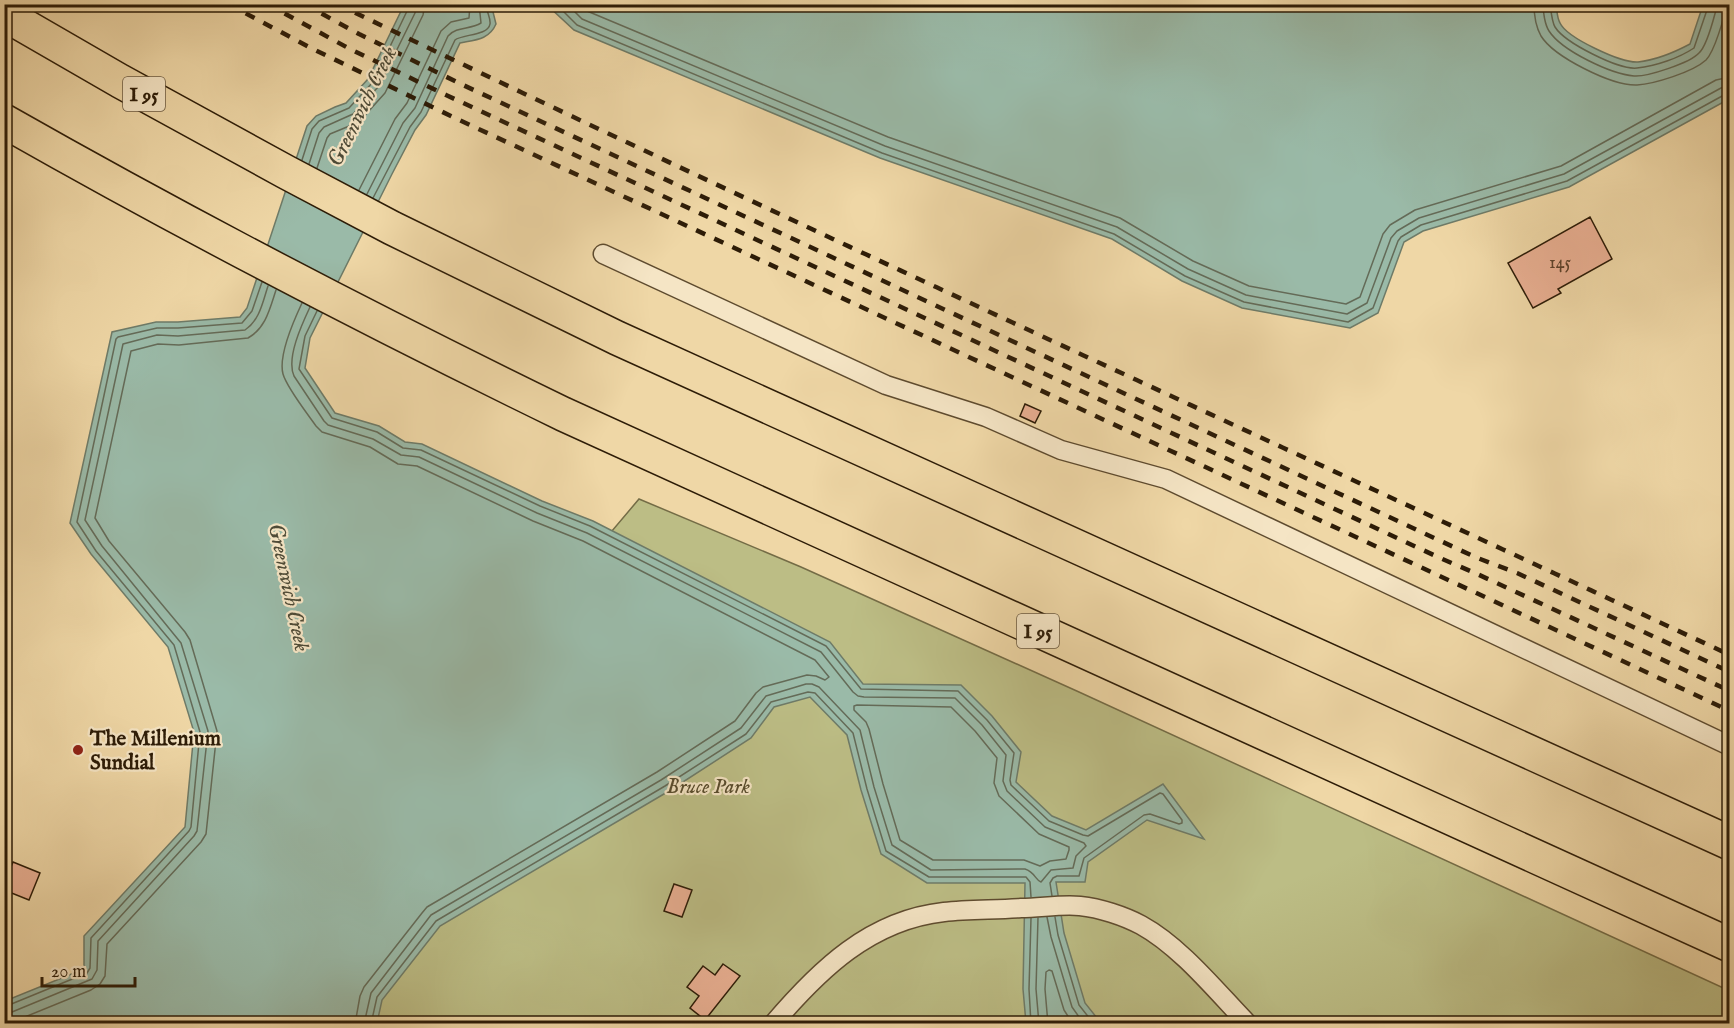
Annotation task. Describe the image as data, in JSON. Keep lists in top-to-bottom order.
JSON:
{
  "streets": {
    "highway": ["I 95"]
  },
  "water": ["Greenwich Creek"],
  "parks": ["Bruce Park"],
  "places": ["The Millenium Sundial"],
  "house_numbers": ["145"],
  "scale_bar": "20 m"
}
